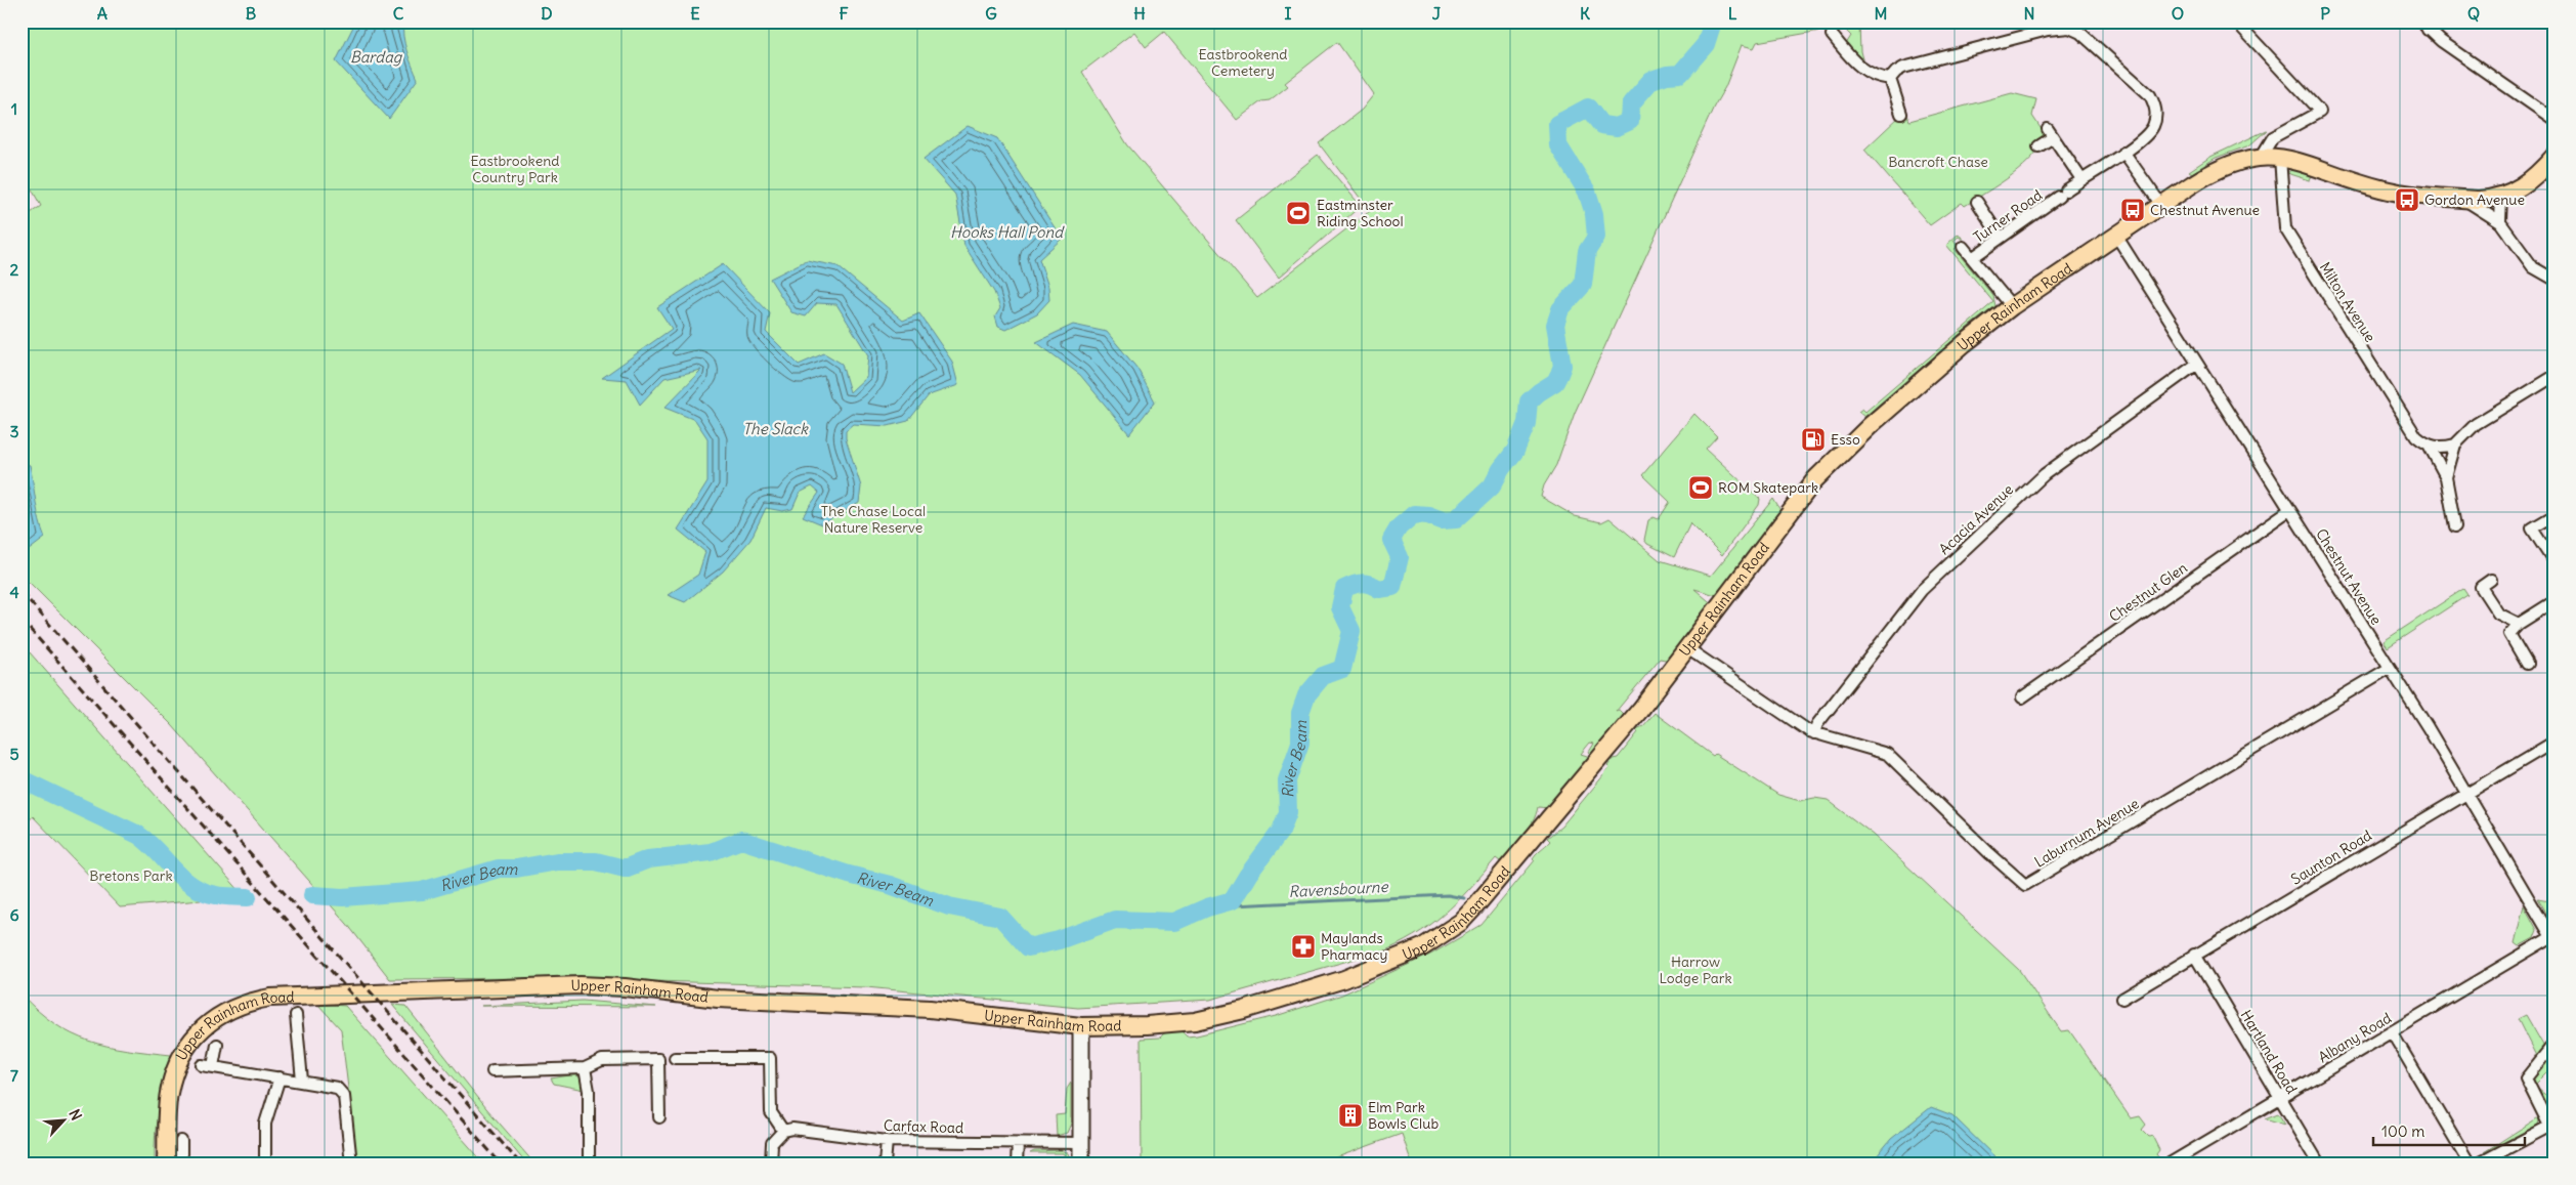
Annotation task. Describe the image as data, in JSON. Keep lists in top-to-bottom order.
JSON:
{
  "streets": {
    "main road": ["Upper Rainham Road"],
    "street": [
      "Turner Road",
      "Milton Avenue",
      "Acacia Avenue",
      "Chestnut Avenue",
      "Chestnut Glen",
      "Laburnum Avenue",
      "Saunton Road",
      "Albany Road",
      "Hartland Road",
      "Carfax Road"
    ]
  },
  "crossings": [
    ["Turner Road", "Upper Rainham Road"],
    ["Milton Avenue", "Upper Rainham Road"],
    ["Upper Rainham Road", "Chestnut Avenue"],
    ["Upper Rainham Road", "Laburnum Avenue"],
    ["Acacia Avenue", "Chestnut Avenue"],
    ["Acacia Avenue", "Laburnum Avenue"],
    ["Chestnut Avenue", "Chestnut Glen"],
    ["Chestnut Avenue", "Laburnum Avenue"],
    ["Chestnut Avenue", "Saunton Road"],
    ["Chestnut Avenue", "Albany Road"],
    ["Saunton Road", "Hartland Road"],
    ["Albany Road", "Hartland Road"]
  ],
  "water": [
    "Bardag",
    "Hooks Hall Pond",
    "The Slack",
    "River Beam",
    "Ravensbourne"
  ],
  "parks": [
    "Eastbrookend Cemetery",
    "Eastbrookend Country Park",
    "Bancroft Chase",
    "The Chase Local Nature Reserve",
    "Bretons Park",
    "Harrow Lodge Park"
  ],
  "places": {
    "bus stop": ["Gordon Avenue", "Chestnut Avenue"],
    "sports": ["Eastminster Riding School", "ROM Skatepark"],
    "fuel station": ["Esso"],
    "pharmacy": ["Maylands Pharmacy"],
    "building": ["Elm Park Bowls Club"]
  },
  "scale_bar": "100 m",
  "north": "top right",
  "grid": {
    "columns": [
      "A",
      "B",
      "C",
      "D",
      "E",
      "F",
      "G",
      "H",
      "I",
      "J",
      "K",
      "L",
      "M",
      "N",
      "O",
      "P",
      "Q"
    ],
    "rows": [
      "1",
      "2",
      "3",
      "4",
      "5",
      "6",
      "7"
    ]
  }
}
